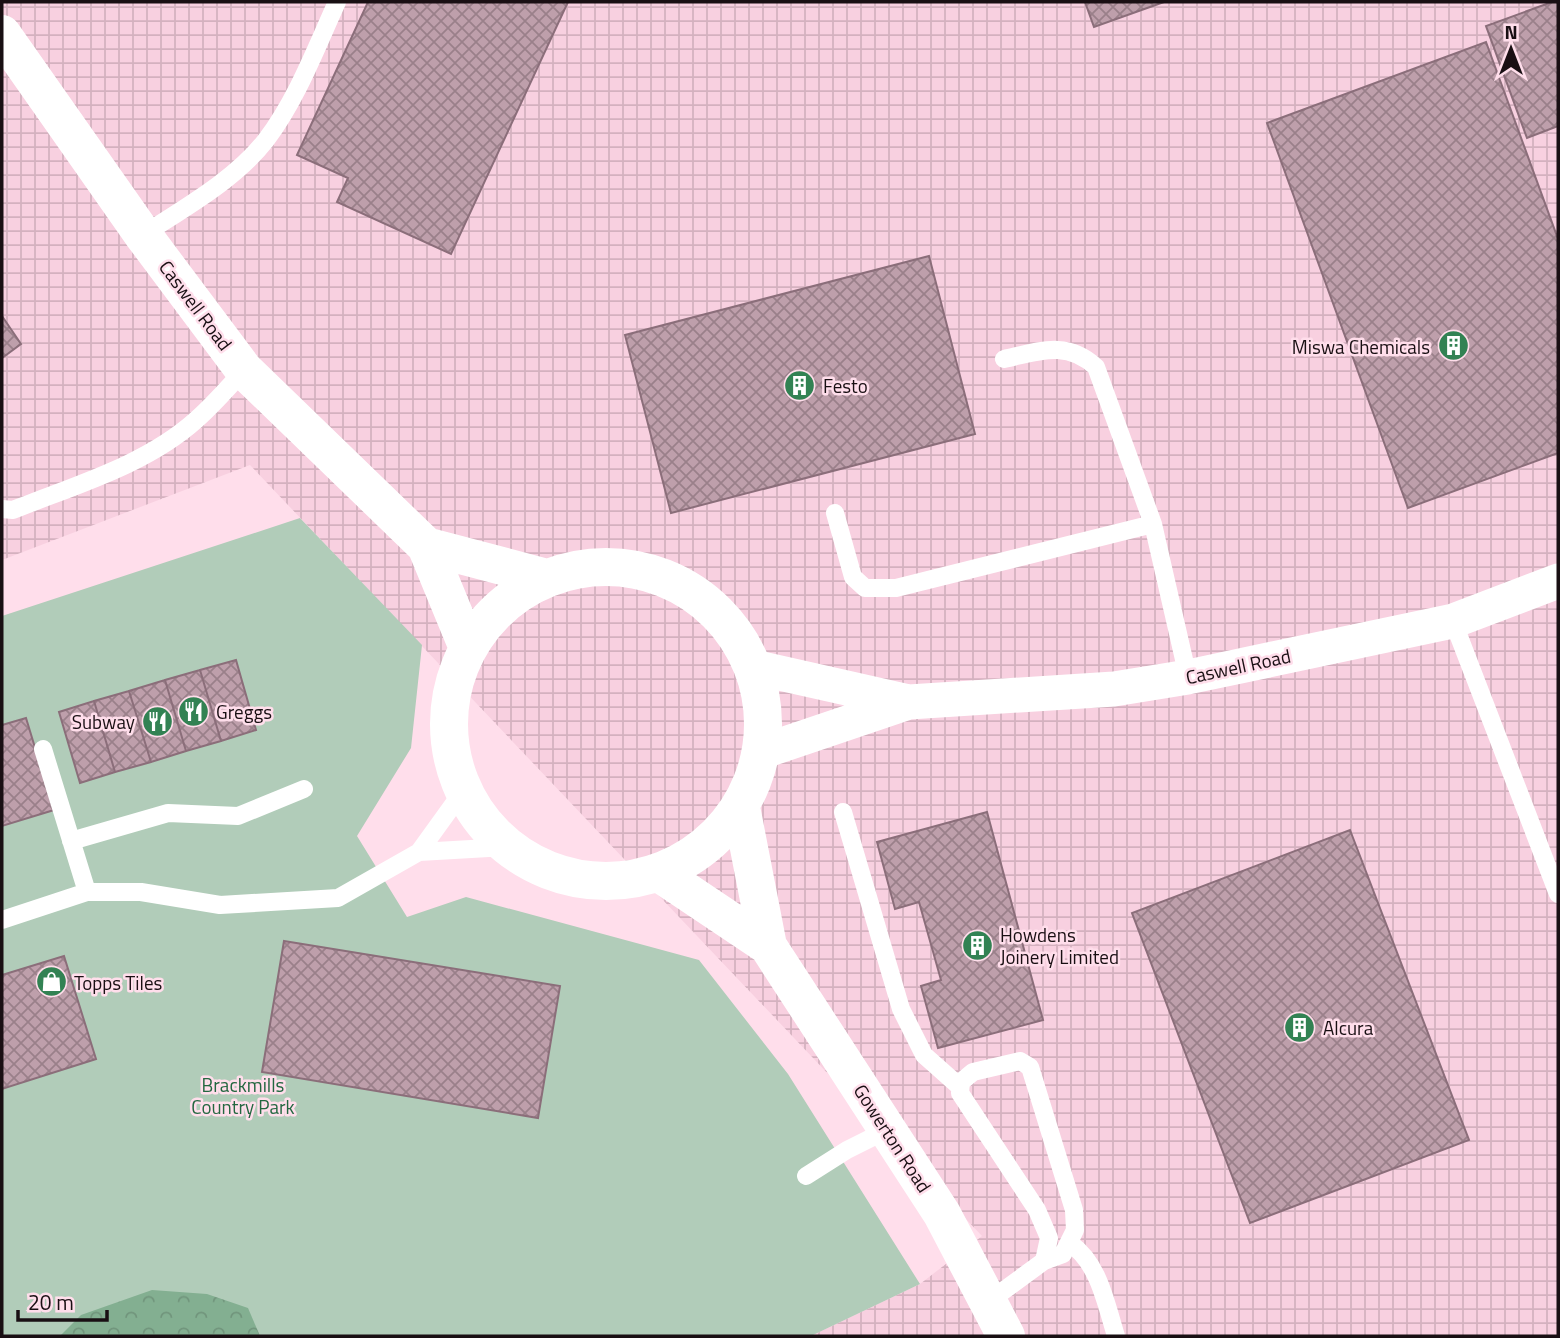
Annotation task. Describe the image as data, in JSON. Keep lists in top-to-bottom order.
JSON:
{
  "streets": {
    "street": ["Caswell Road", "Gowerton Road"]
  },
  "parks": ["Brackmills Country Park"],
  "places": {
    "building": [
      "Miswa Chemicals",
      "Festo",
      "Howdens Joinery Limited",
      "Alcura"
    ],
    "restaurant": ["Greggs", "Subway"],
    "shop": ["Topps Tiles"]
  },
  "scale_bar": "20 m",
  "north": "top"
}
